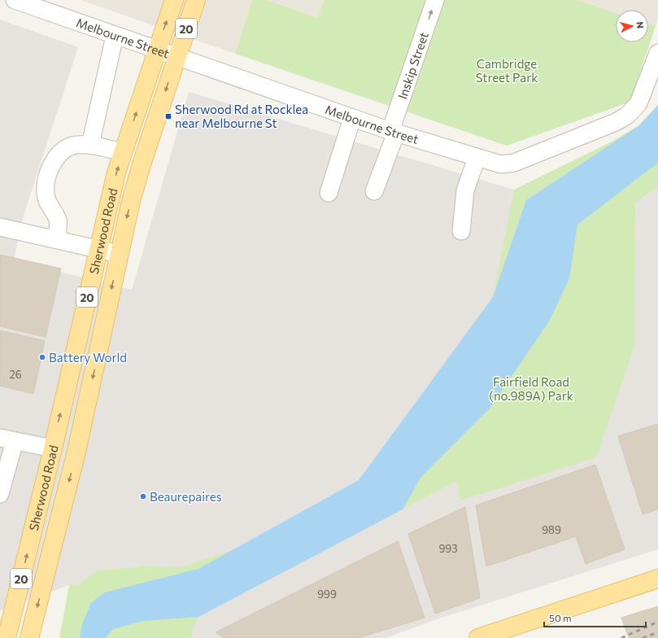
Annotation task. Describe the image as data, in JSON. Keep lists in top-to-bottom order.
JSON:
{
  "streets": {
    "main road": ["20", "Sherwood Road"],
    "street": ["Melbourne Street", "Inskip Street"]
  },
  "crossings": [
    ["Melbourne Street", "Inskip Street"],
    ["Melbourne Street", "Sherwood Road"]
  ],
  "one_way": ["Inskip Street"],
  "parks": ["Cambridge Street Park", "Fairfield Road (no.989A) Park"],
  "places": {
    "transit": ["Sherwood Rd at Rocklea near Melbourne St"],
    "other": ["Battery World", "Beaurepaires"]
  },
  "house_numbers": [
    "26",
    "989",
    "993",
    "999"
  ],
  "scale_bar": "50 m",
  "north": "right"
}
